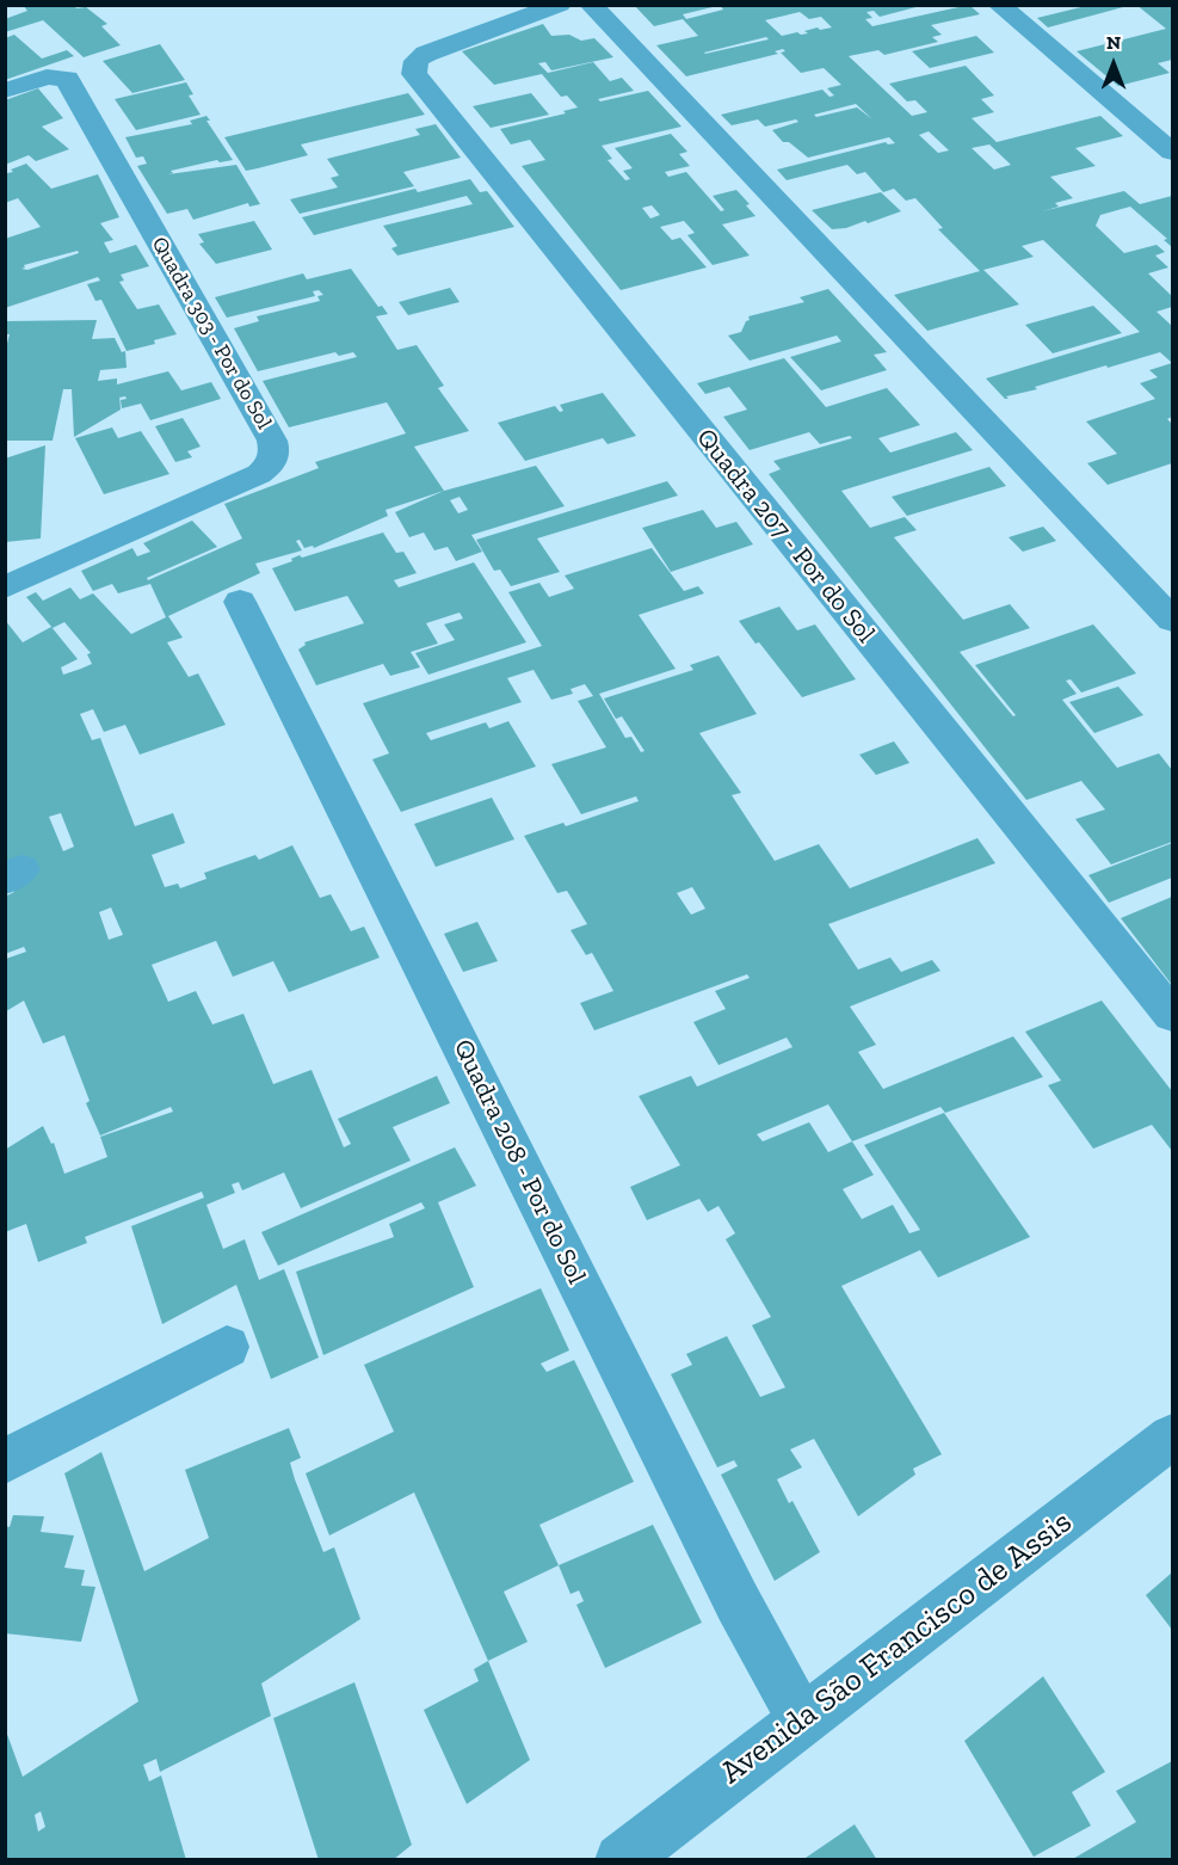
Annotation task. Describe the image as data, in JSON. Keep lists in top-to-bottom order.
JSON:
{
  "streets": {
    "street": [
      "Quadra 303 - Por do Sol",
      "Quadra 207 - Por do Sol",
      "Quadra 208 - Por do Sol",
      "Avenida São Francisco de Assis"
    ]
  },
  "crossings": [
    ["Quadra 208 - Por do Sol", "Avenida São Francisco de Assis"]
  ],
  "north": "top"
}
